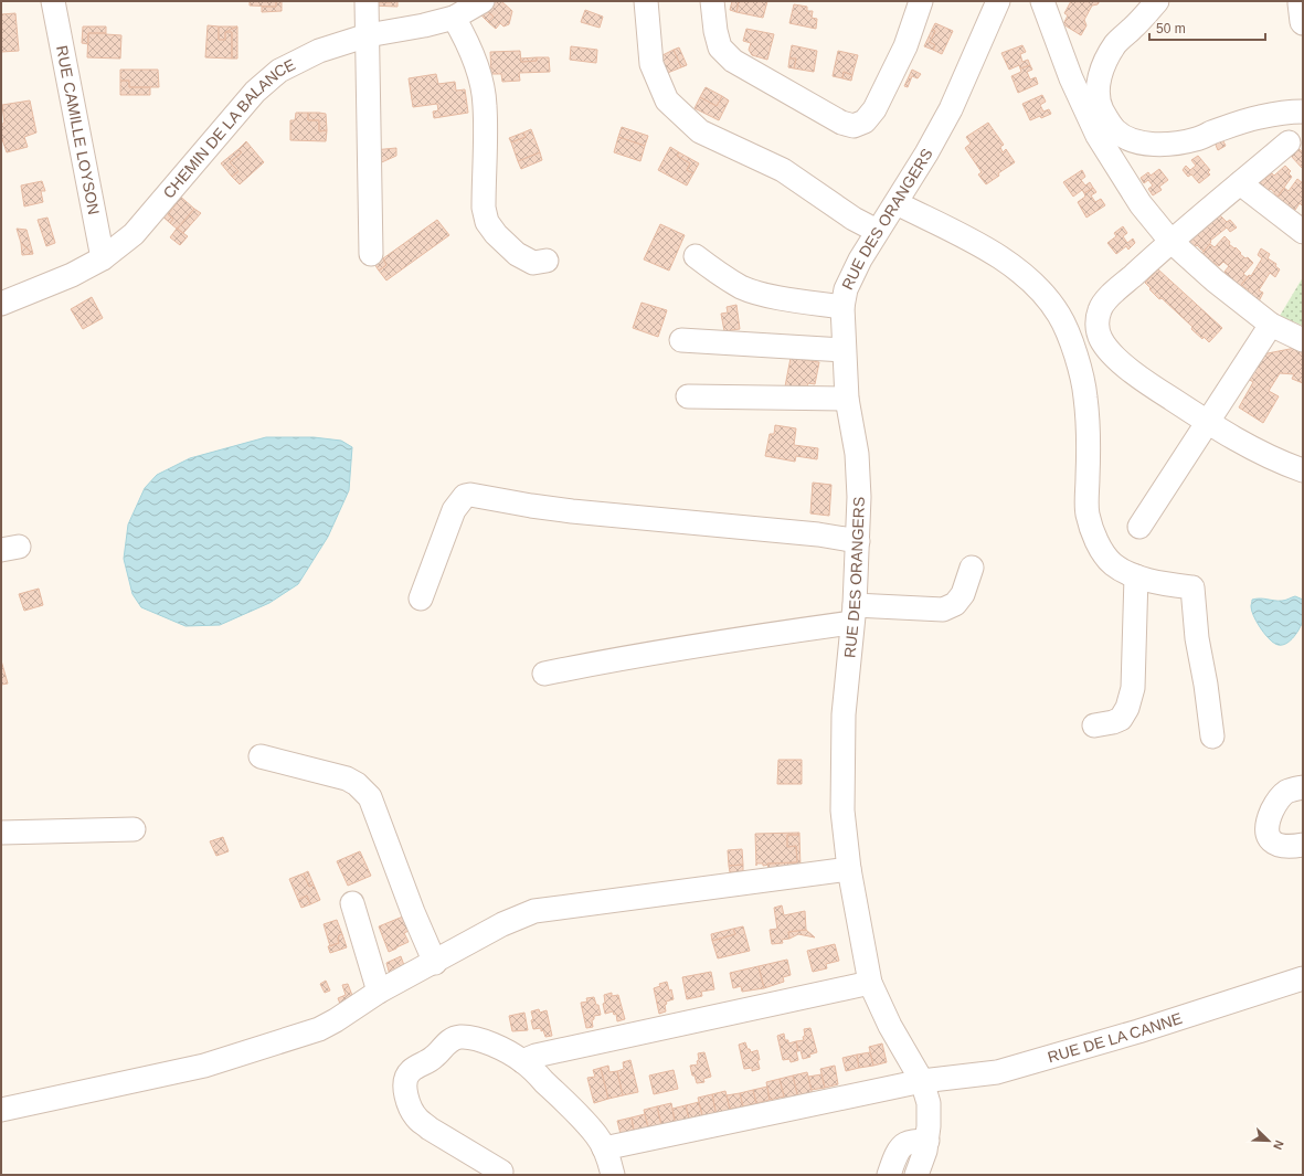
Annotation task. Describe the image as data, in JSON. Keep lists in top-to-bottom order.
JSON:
{
  "streets": {
    "street": [
      "RUE CAMILLE LOYSON",
      "CHEMIN DE LA BALANCE",
      "RUE DES ORANGERS",
      "RUE DE LA CANNE"
    ]
  },
  "crossings": [
    ["RUE CAMILLE LOYSON", "CHEMIN DE LA BALANCE"],
    ["RUE DES ORANGERS", "RUE DE LA CANNE"]
  ],
  "scale_bar": "50 m",
  "north": "bottom right"
}
